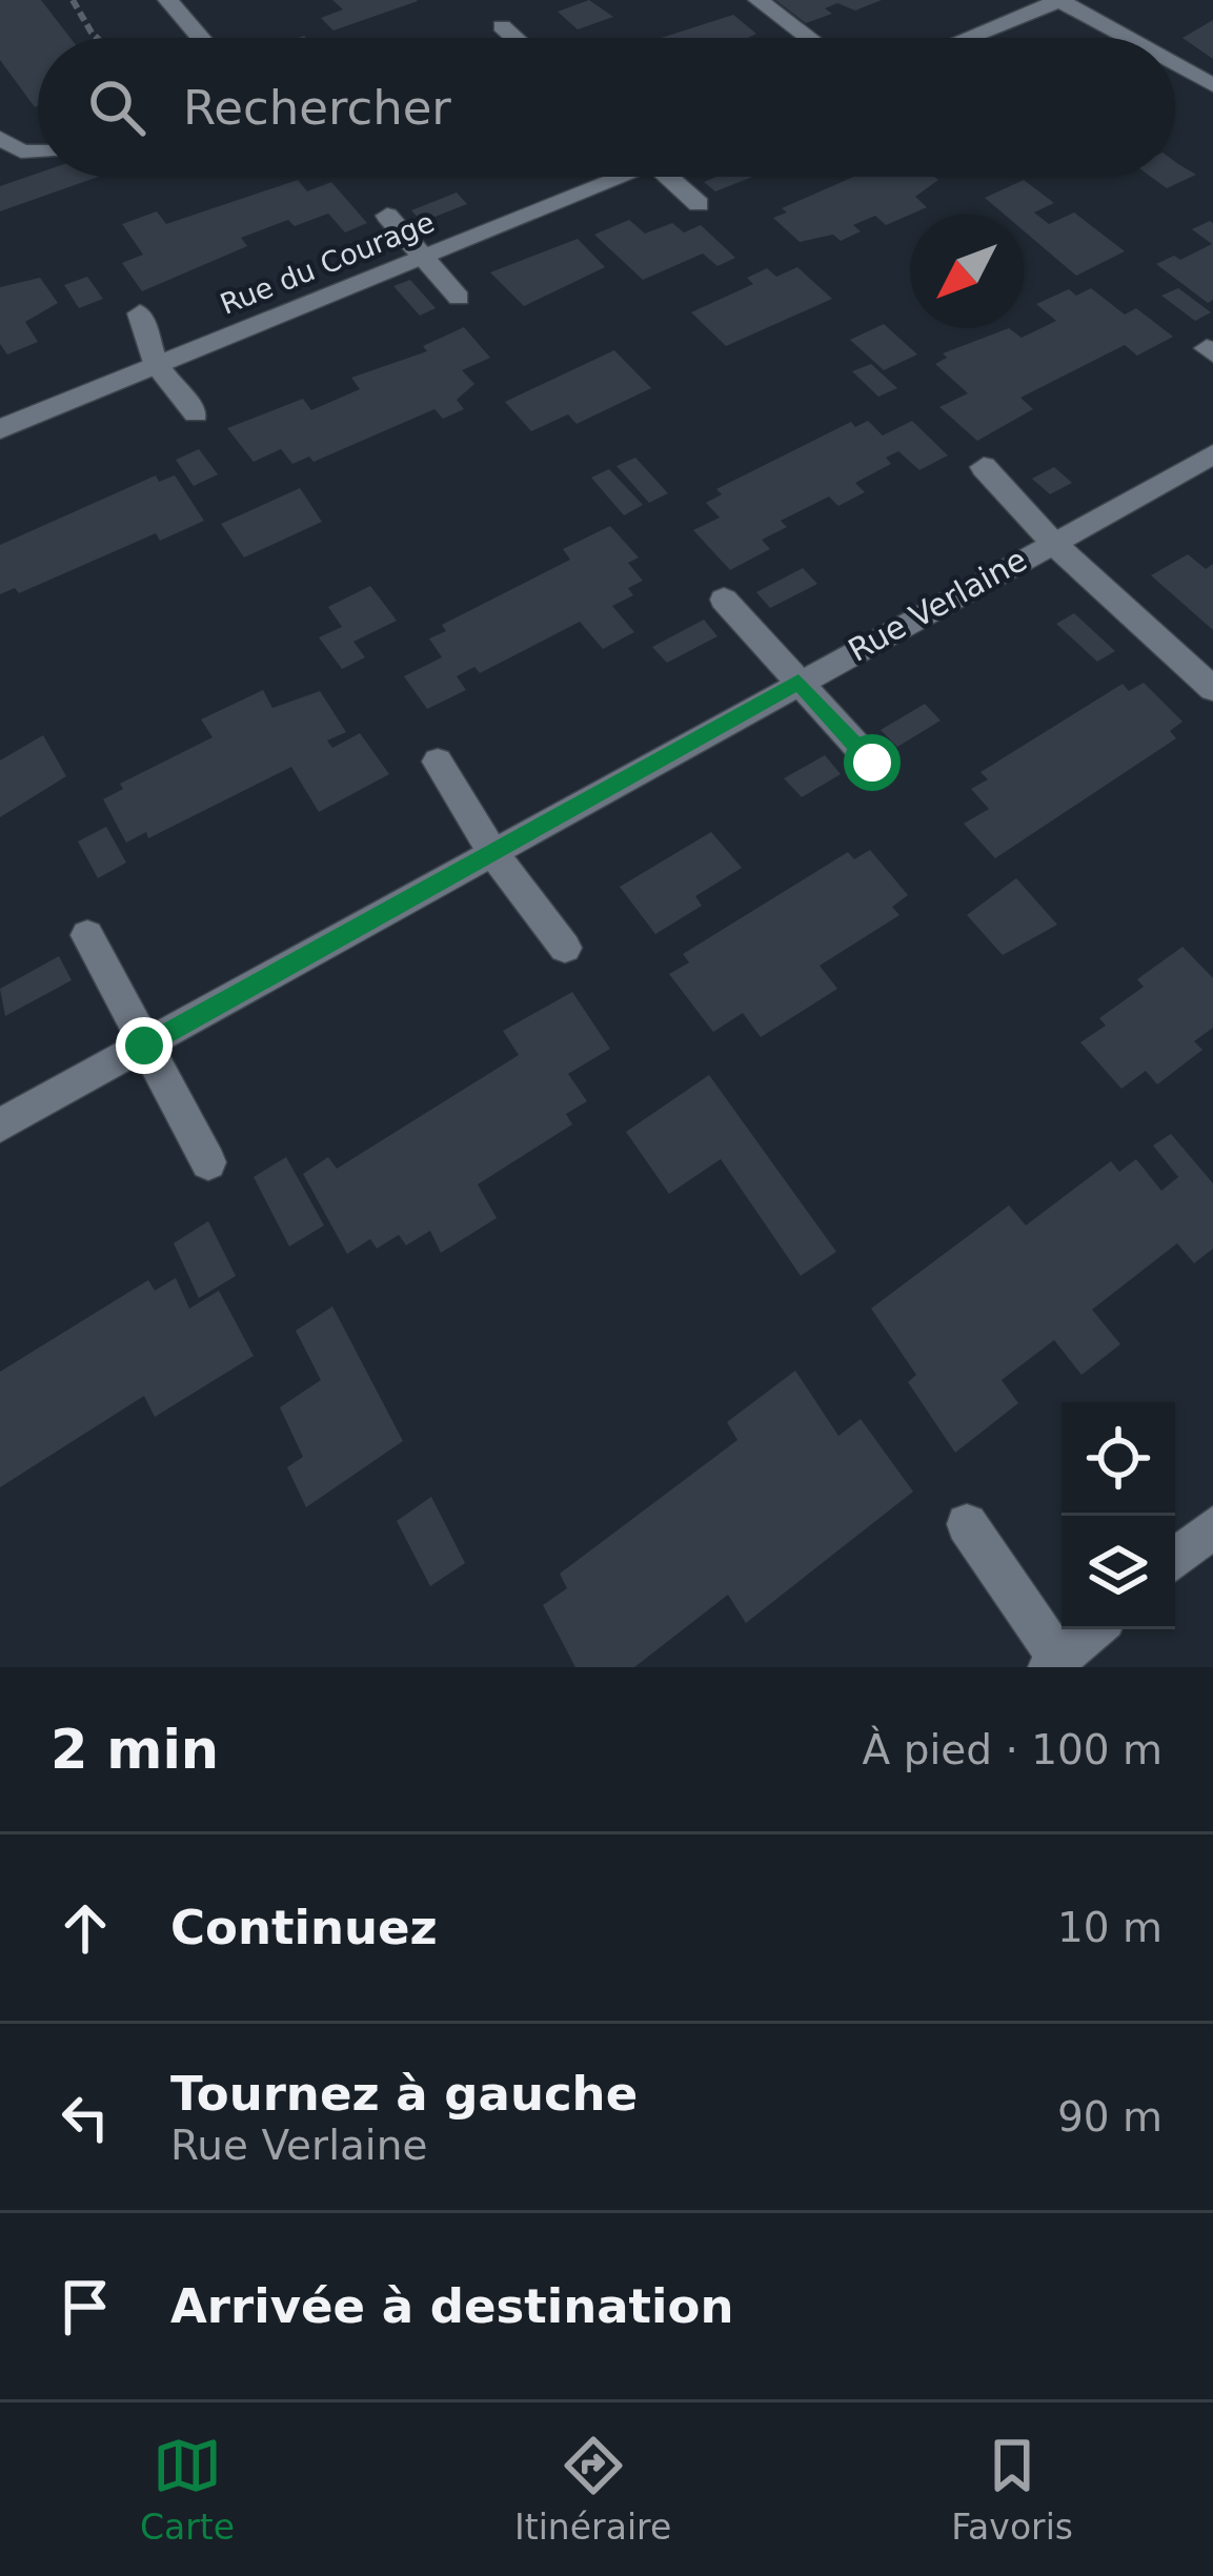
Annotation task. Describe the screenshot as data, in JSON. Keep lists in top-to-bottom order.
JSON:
{
  "streets": {
    "street": ["Rue du Courage", "Rue Verlaine"]
  },
  "north": "bottom left",
  "page": {
    "search": "Rechercher",
    "heading": ["2 min", "À pied · 100 m"],
    "list": [
      ["Continuez", "10 m"],
      ["Tournez à gauche", "Rue Verlaine", "90 m"],
      "Arrivée à destination"
    ],
    "nav": ["Carte", "Itinéraire", "Favoris"]
  }
}
